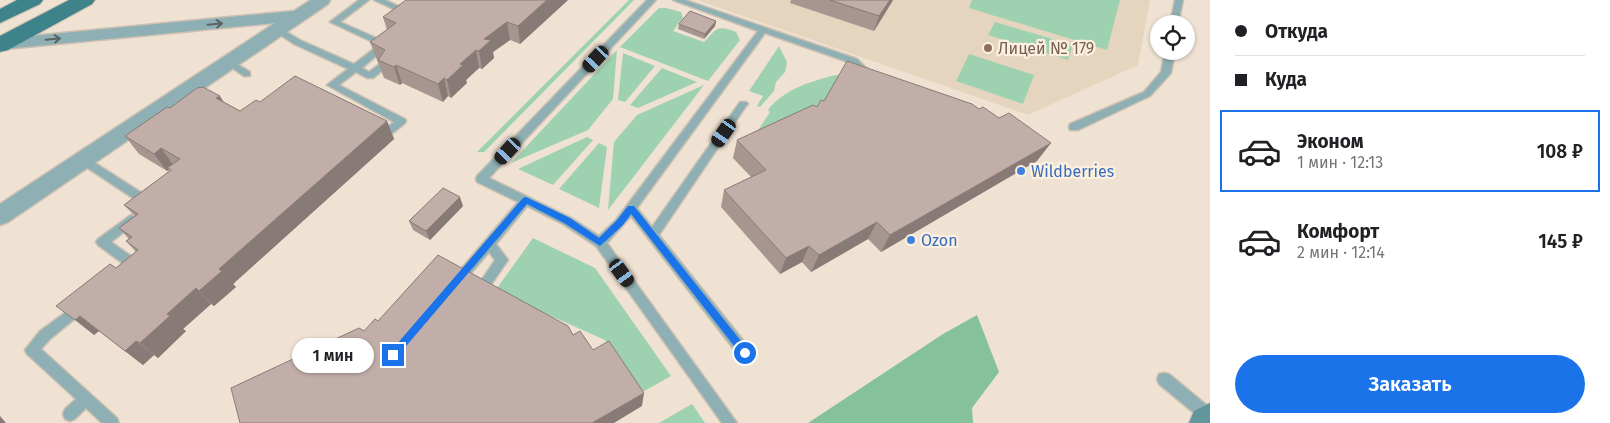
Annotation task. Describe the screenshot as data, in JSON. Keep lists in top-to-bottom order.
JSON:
{
  "places": ["Лицей № 179", "Wildberries", "Ozon"],
  "page": {
    "banner": ["Откуда", "Куда"],
    "list": [
      {
        "name": "Эконом",
        "note": "1 мин · 12:13",
        "value": "108 ₽"
      },
      {
        "name": "Комфорт",
        "note": "2 мин · 12:14",
        "value": "145 ₽"
      }
    ],
    "bubble": "1 мин",
    "buttons": "Заказать"
  }
}
